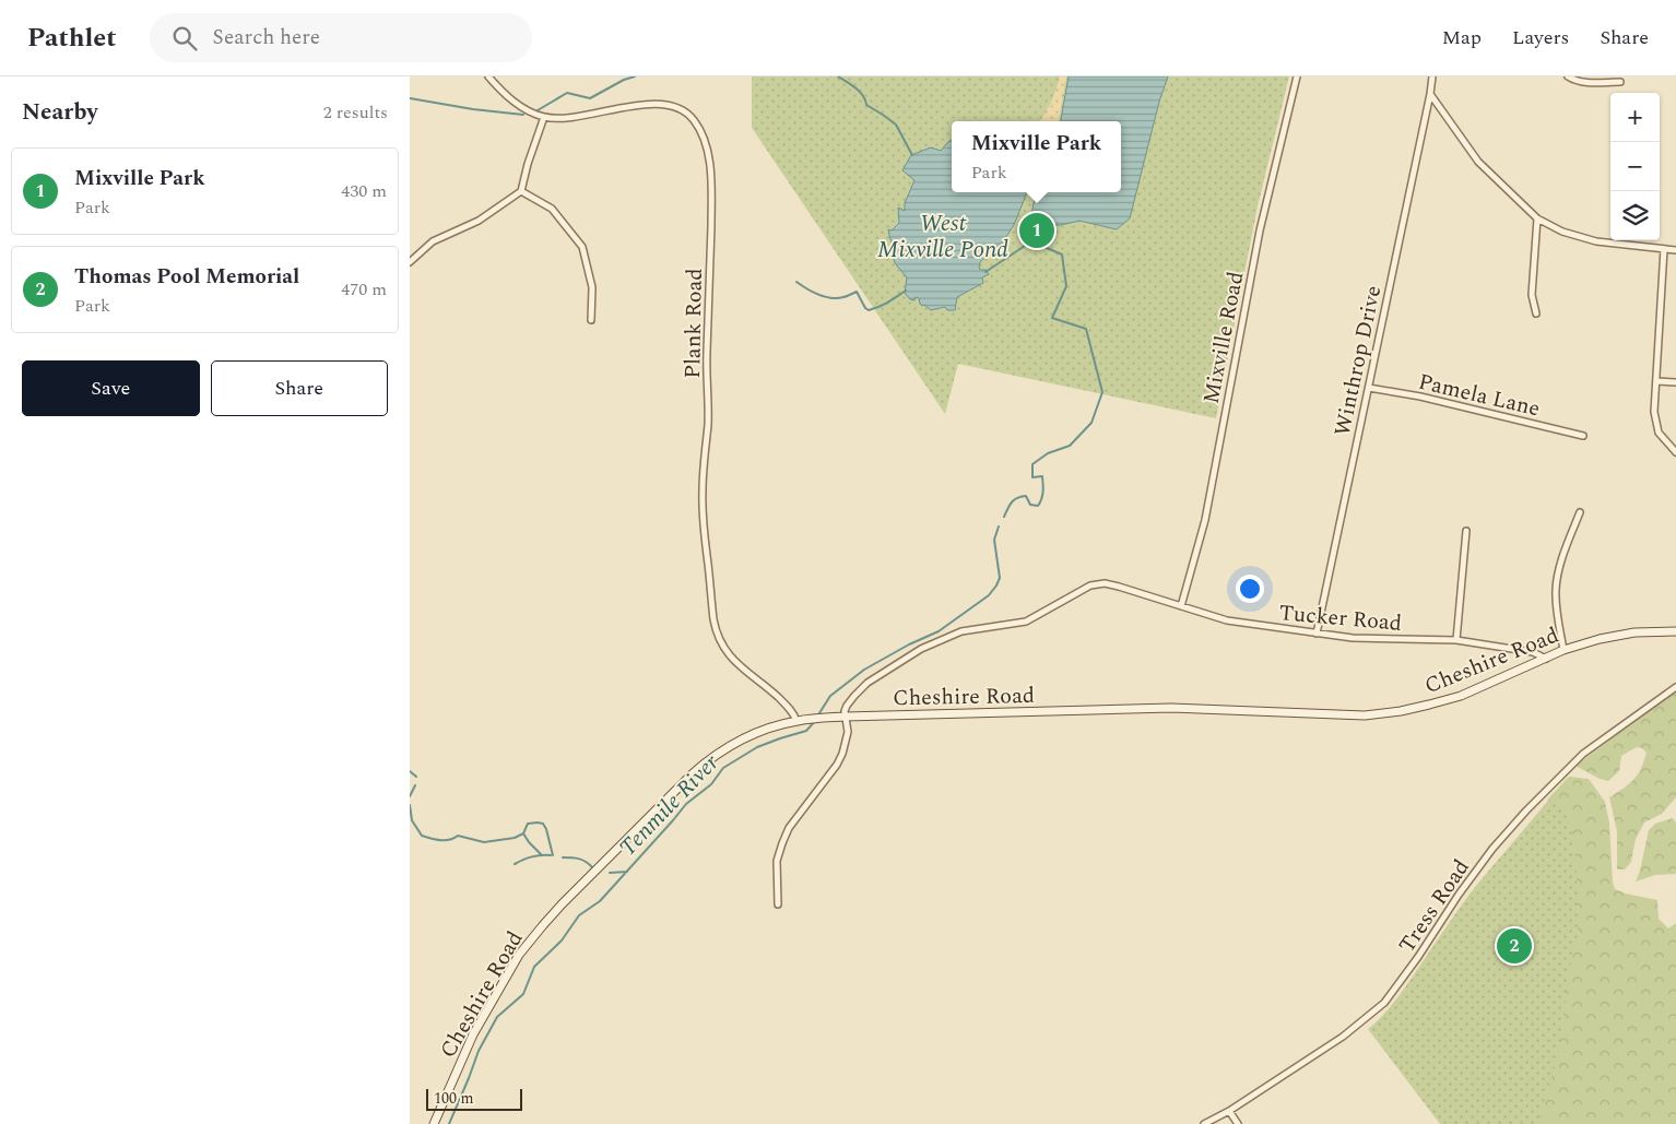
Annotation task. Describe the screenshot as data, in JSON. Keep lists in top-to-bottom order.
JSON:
{
  "streets": {
    "main road": ["Cheshire Road"],
    "street": [
      "Plank Road",
      "Mixville Road",
      "Winthrop Drive",
      "Pamela Lane",
      "Tucker Road",
      "Tress Road"
    ]
  },
  "crossings": [
    ["Plank Road", "Cheshire Road"],
    ["Mixville Road", "Tucker Road"],
    ["Winthrop Drive", "Pamela Lane"],
    ["Winthrop Drive", "Tucker Road"],
    ["Tucker Road", "Cheshire Road"]
  ],
  "water": ["West Mixville Pond", "Tenmile River"],
  "scale_bar": "100 m",
  "page": {
    "header": "Pathlet",
    "search": "Search here",
    "nav": ["Map", "Layers", "Share"],
    "heading": ["Nearby", "2 results"],
    "map_buttons": ["+", "−"],
    "popup": ["Mixville Park", "Park"],
    "list": [
      {
        "mark": "1",
        "name": "Mixville Park",
        "note": "Park",
        "value": "430 m"
      },
      {
        "mark": "2",
        "name": "Thomas Pool Memorial",
        "note": "Park",
        "value": "470 m"
      }
    ],
    "pins": ["1", "2"],
    "buttons": ["Save", "Share"],
    "scale": "100 m"
  }
}
